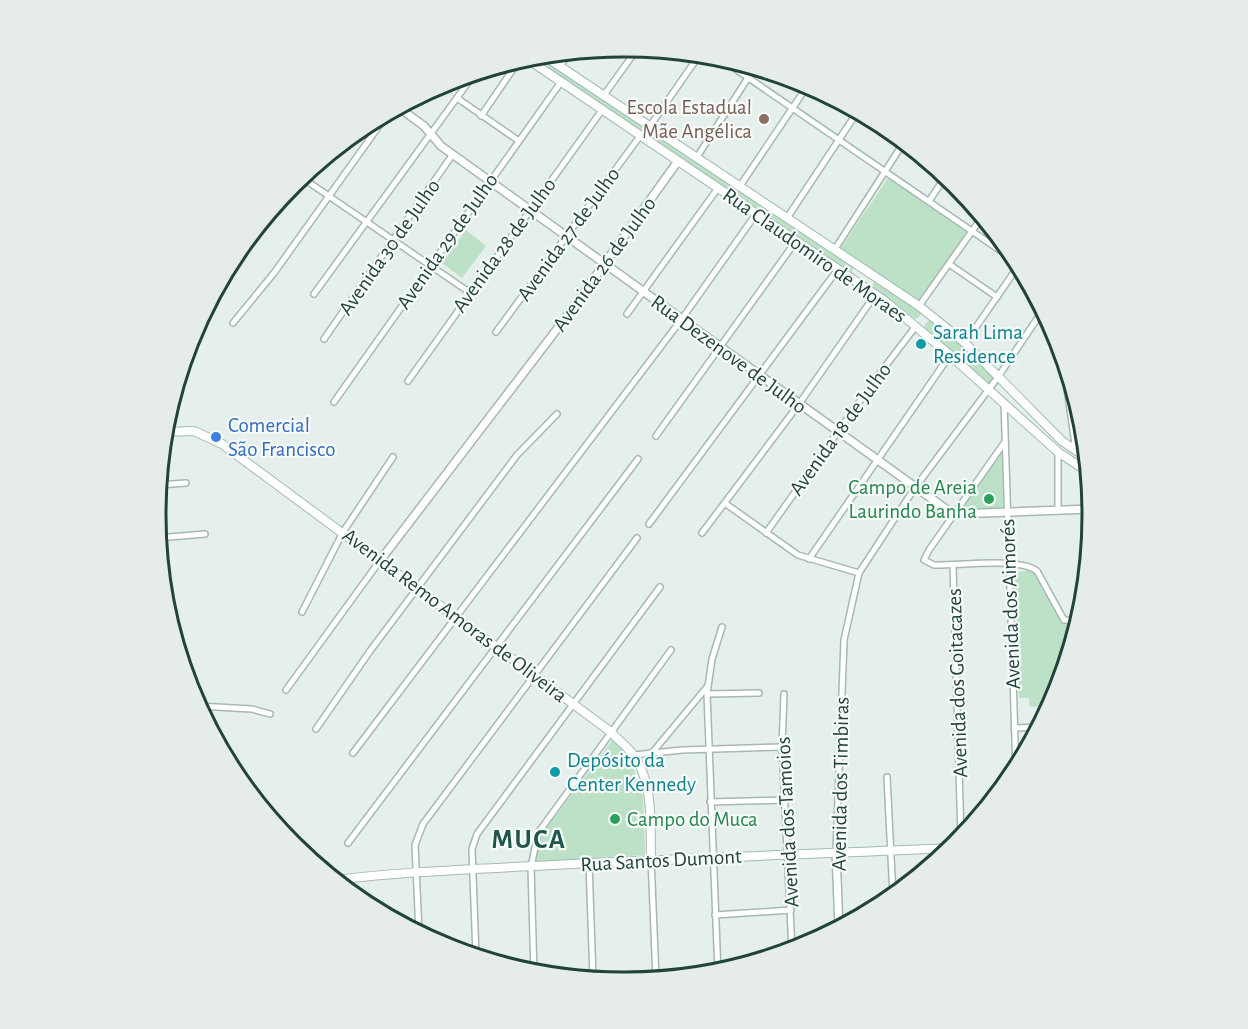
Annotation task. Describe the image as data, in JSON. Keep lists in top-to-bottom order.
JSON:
{
  "streets": {
    "main road": ["Rua Claudomiro de Moraes", "Avenida Remo Amoras de Oliveira", "Rua Santos Dumont"],
    "street": [
      "Avenida 27 de Julho",
      "Avenida 29 de Julho",
      "Avenida 28 de Julho",
      "Avenida 30 de Julho",
      "Avenida 26 de Julho",
      "Rua Dezenove de Julho",
      "Avenida 18 de Julho",
      "Avenida dos Aimorés",
      "Avenida dos Goitacazes",
      "Avenida dos Timbiras",
      "Avenida dos Tamoios"
    ]
  },
  "crossings": [
    ["Avenida 27 de Julho", "Rua Claudomiro de Moraes"],
    ["Avenida 27 de Julho", "Rua Dezenove de Julho"],
    ["Avenida 29 de Julho", "Rua Claudomiro de Moraes"],
    ["Avenida 29 de Julho", "Rua Dezenove de Julho"],
    ["Avenida 28 de Julho", "Rua Claudomiro de Moraes"],
    ["Avenida 28 de Julho", "Rua Dezenove de Julho"],
    ["Avenida 30 de Julho", "Rua Dezenove de Julho"],
    ["Rua Claudomiro de Moraes", "Avenida 26 de Julho"],
    ["Rua Claudomiro de Moraes", "Avenida 18 de Julho"],
    ["Rua Claudomiro de Moraes", "Avenida dos Aimorés"],
    ["Avenida 26 de Julho", "Rua Dezenove de Julho"],
    ["Avenida 26 de Julho", "Avenida Remo Amoras de Oliveira"],
    ["Rua Dezenove de Julho", "Avenida 18 de Julho"],
    ["Avenida Remo Amoras de Oliveira", "Rua Santos Dumont"],
    ["Avenida dos Timbiras", "Rua Santos Dumont"],
    ["Avenida dos Tamoios", "Rua Santos Dumont"]
  ],
  "districts": ["MUCA"],
  "places": [
    "Escola Estadual Mãe Angélica",
    "Sarah Lima Residence",
    "Comercial São Francisco",
    "Campo de Areia Laurindo Banha",
    "Depósito da Center Kennedy",
    "Campo do Muca"
  ]
}
